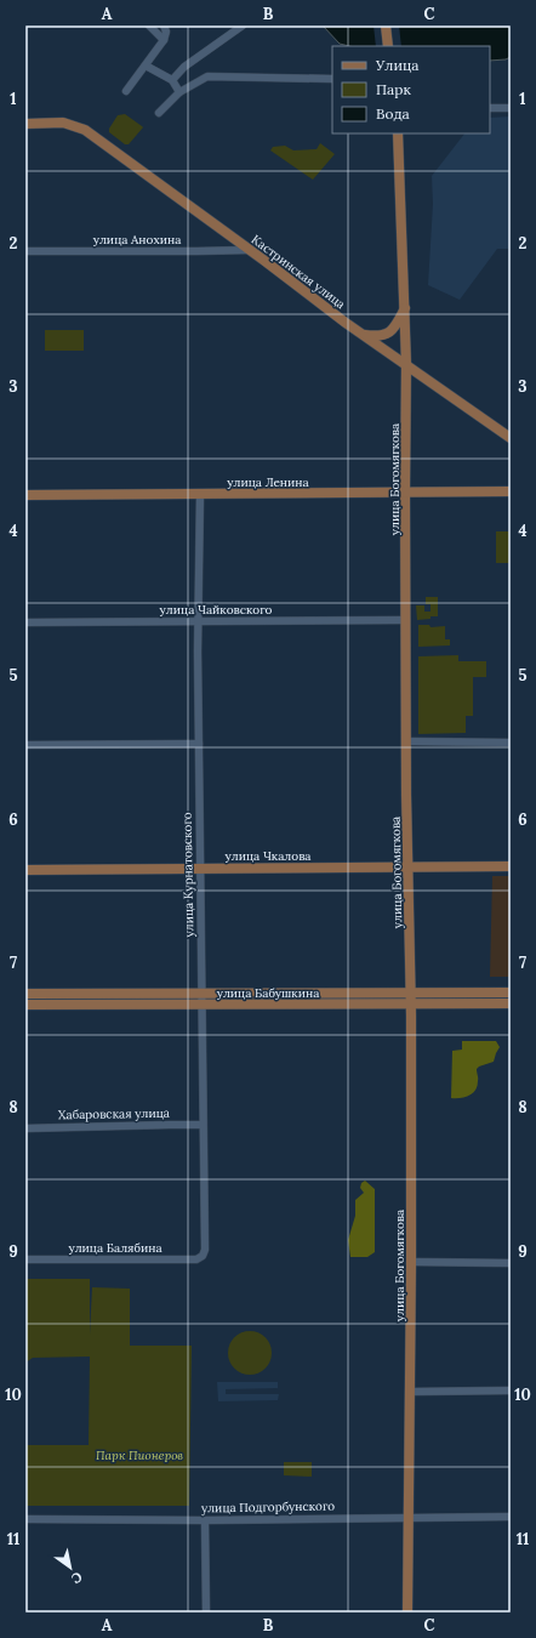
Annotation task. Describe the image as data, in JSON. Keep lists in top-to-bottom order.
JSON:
{
  "streets": {
    "main road": [
      "Кастринская улица",
      "улица Богомягкова",
      "улица Ленина",
      "улица Чкалова",
      "улица Бабушкина"
    ],
    "street": [
      "улица Анохина",
      "улица Чайковского",
      "улица Курнатовского",
      "Хабаровская улица",
      "улица Балябина",
      "улица Подгорбунского"
    ]
  },
  "crossings": [
    ["улица Анохина", "Кастринская улица"],
    ["Кастринская улица", "улица Богомягкова"],
    ["улица Богомягкова", "улица Ленина"],
    ["улица Богомягкова", "улица Чайковского"],
    ["улица Богомягкова", "улица Чкалова"],
    ["улица Богомягкова", "улица Бабушкина"],
    ["улица Богомягкова", "улица Подгорбунского"],
    ["улица Ленина", "улица Курнатовского"],
    ["улица Чайковского", "улица Курнатовского"],
    ["улица Чкалова", "улица Курнатовского"],
    ["улица Курнатовского", "улица Бабушкина"],
    ["улица Курнатовского", "Хабаровская улица"],
    ["улица Курнатовского", "улица Балябина"]
  ],
  "parks": ["Парк Пионеров"],
  "legend": ["Улица", "Парк", "Вода"],
  "north": "bottom right",
  "grid": {
    "columns": ["A", "B", "C"],
    "rows": [
      "1",
      "2",
      "3",
      "4",
      "5",
      "6",
      "7",
      "8",
      "9",
      "10",
      "11"
    ]
  }
}
